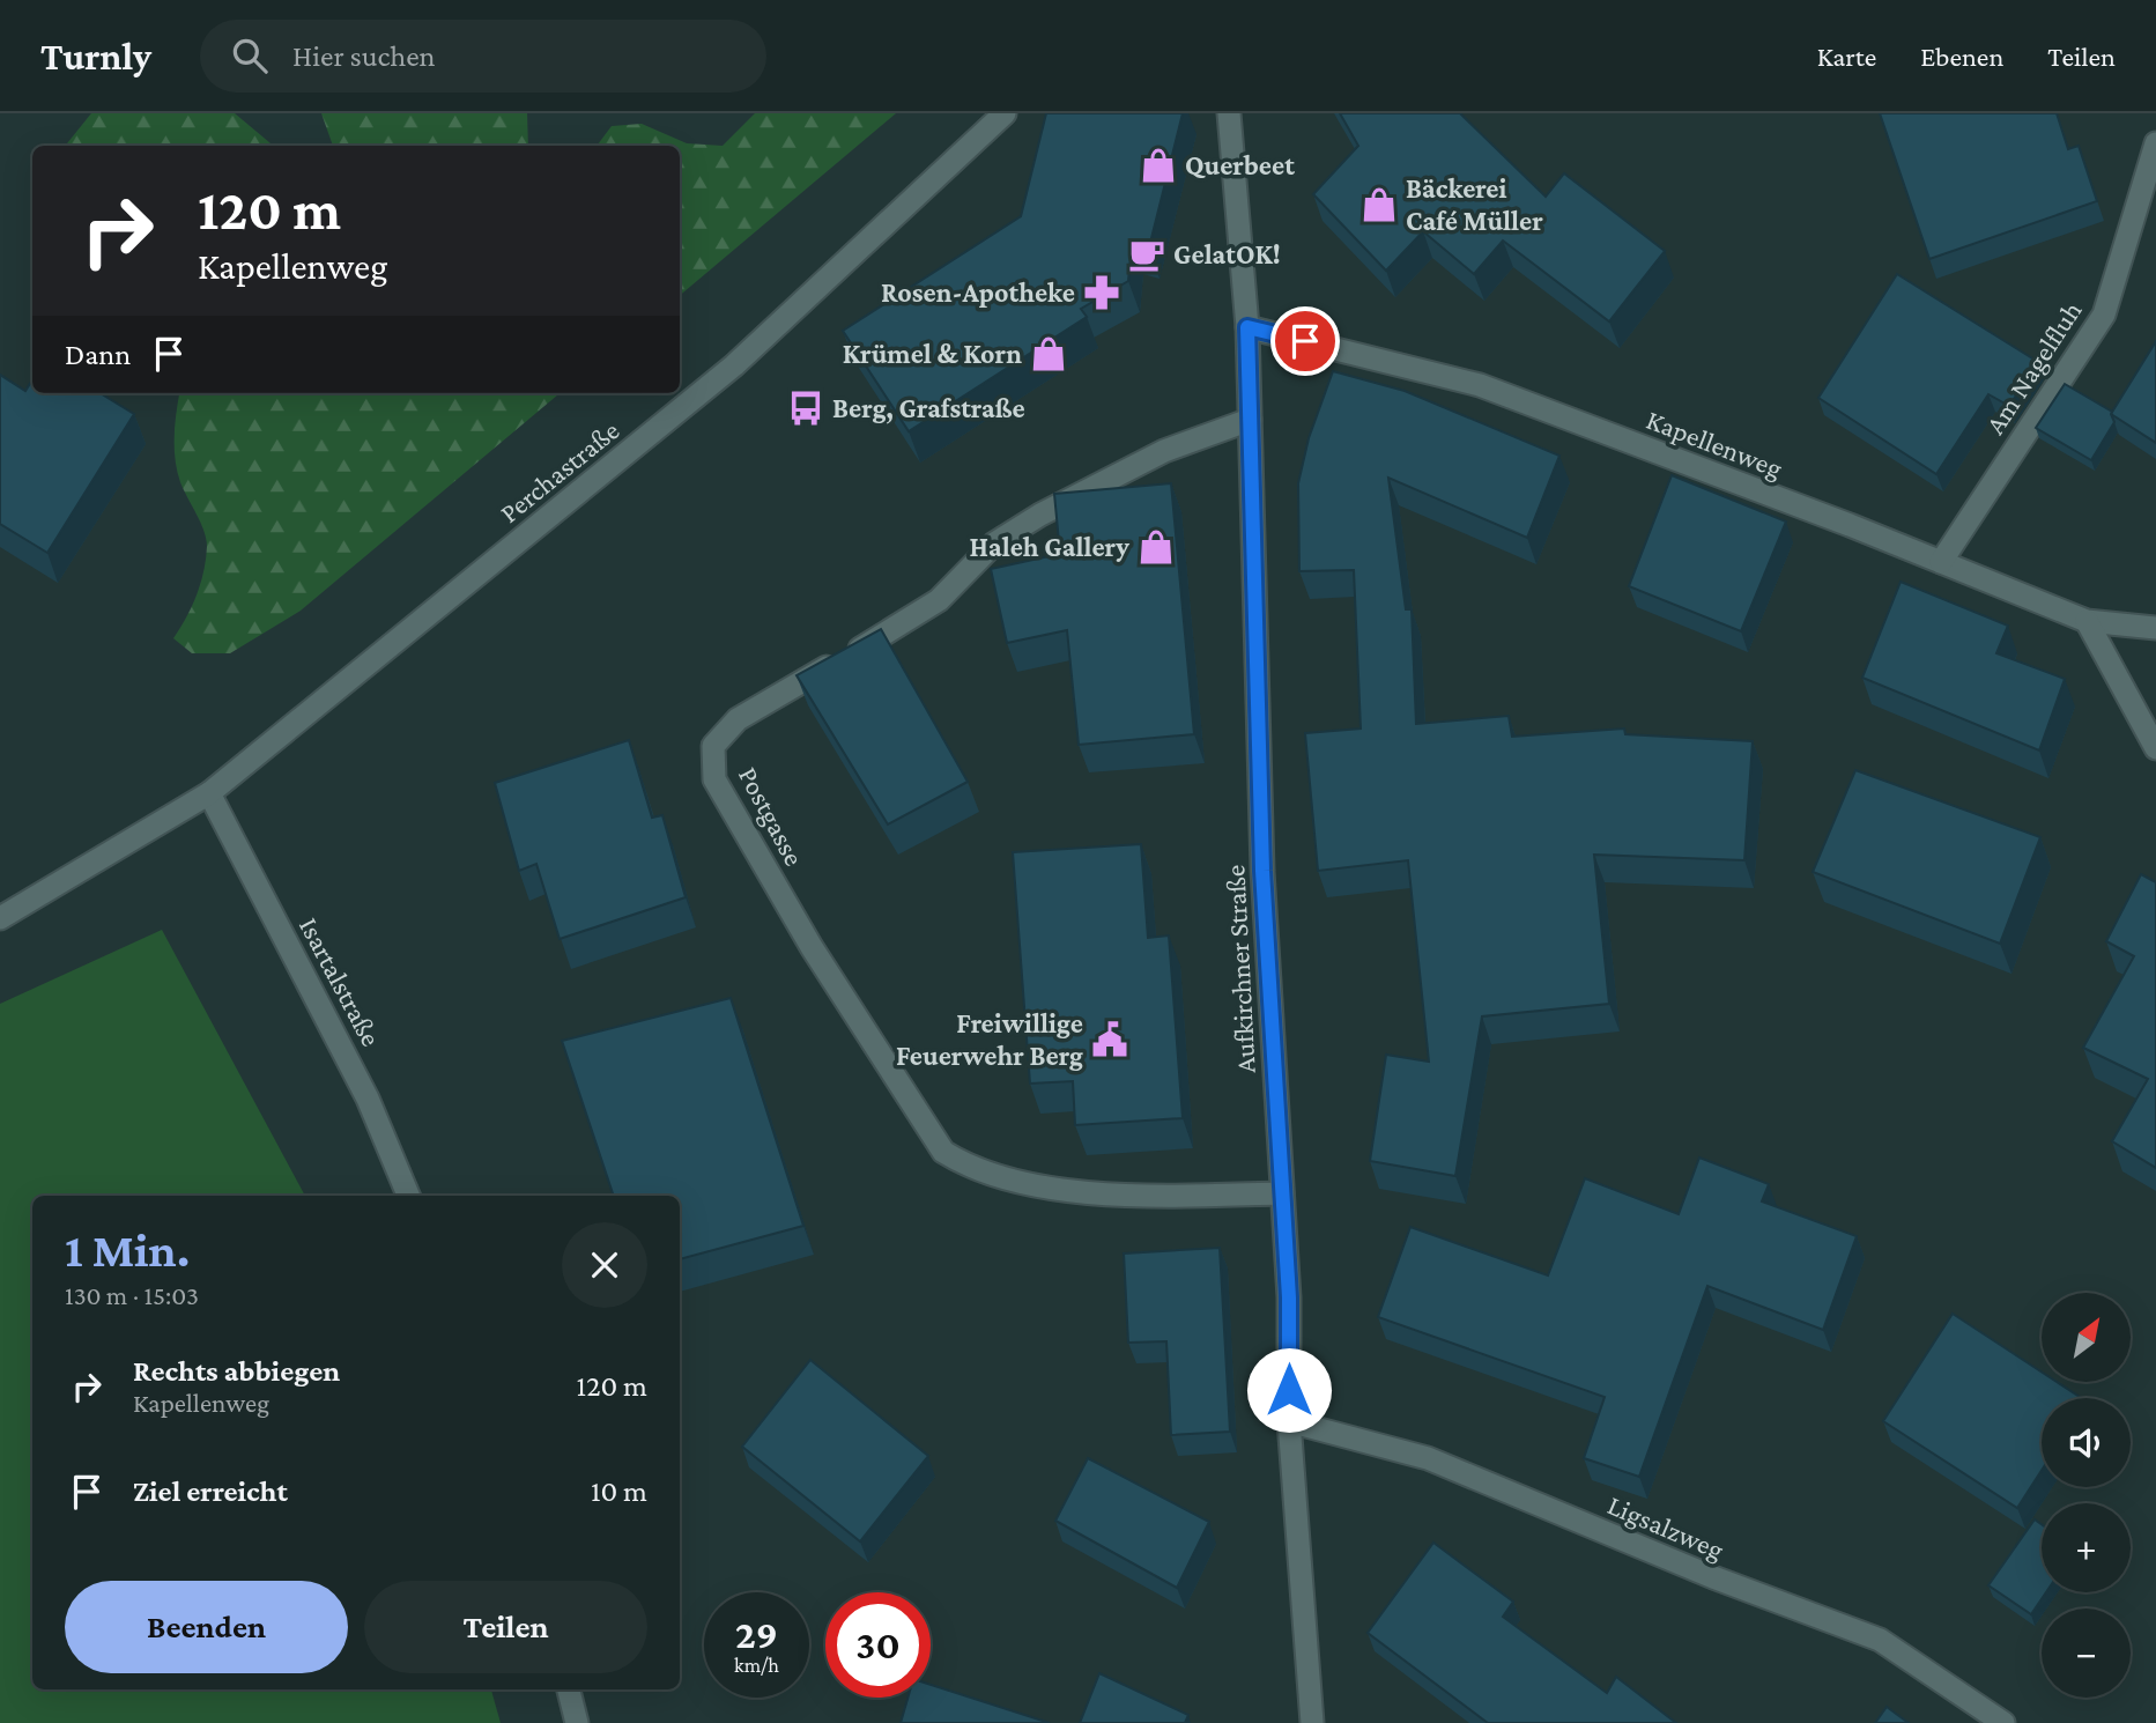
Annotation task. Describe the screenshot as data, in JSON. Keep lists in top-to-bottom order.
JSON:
{
  "streets": {
    "street": [
      "Am Nagelfluh",
      "Kapellenweg",
      "Perchastraße",
      "Postgasse",
      "Aufkirchner Straße",
      "Isartalstraße",
      "Ligsalzweg"
    ]
  },
  "crossings": [
    ["Am Nagelfluh", "Kapellenweg"],
    ["Kapellenweg", "Aufkirchner Straße"],
    ["Perchastraße", "Isartalstraße"],
    ["Postgasse", "Aufkirchner Straße"],
    ["Aufkirchner Straße", "Ligsalzweg"]
  ],
  "places": {
    "shop": [
      "Querbeet",
      "Bäckerei Café Müller",
      "Krümel & Korn",
      "Haleh Gallery"
    ],
    "cafe": ["GelatOK!"],
    "pharmacy": ["Rosen-Apotheke"],
    "bus stop": ["Berg, Grafstraße"],
    "public building": ["Freiwillige Feuerwehr Berg"]
  },
  "north": "top right",
  "page": {
    "header": "Turnly",
    "search": "Hier suchen",
    "nav": ["Karte", "Ebenen", "Teilen"],
    "turn": ["120 m", "Kapellenweg"],
    "then": "Dann",
    "heading": ["1 Min.", "130 m · 15:03"],
    "map_buttons": ["+", "−"],
    "list": [
      {
        "name": "Rechts abbiegen",
        "note": "Kapellenweg",
        "value": "120 m"
      },
      {
        "name": "Ziel erreicht",
        "value": "10 m"
      }
    ],
    "buttons": ["Beenden", "Teilen"],
    "speed": "29 km/h",
    "limit": "30"
  }
}
